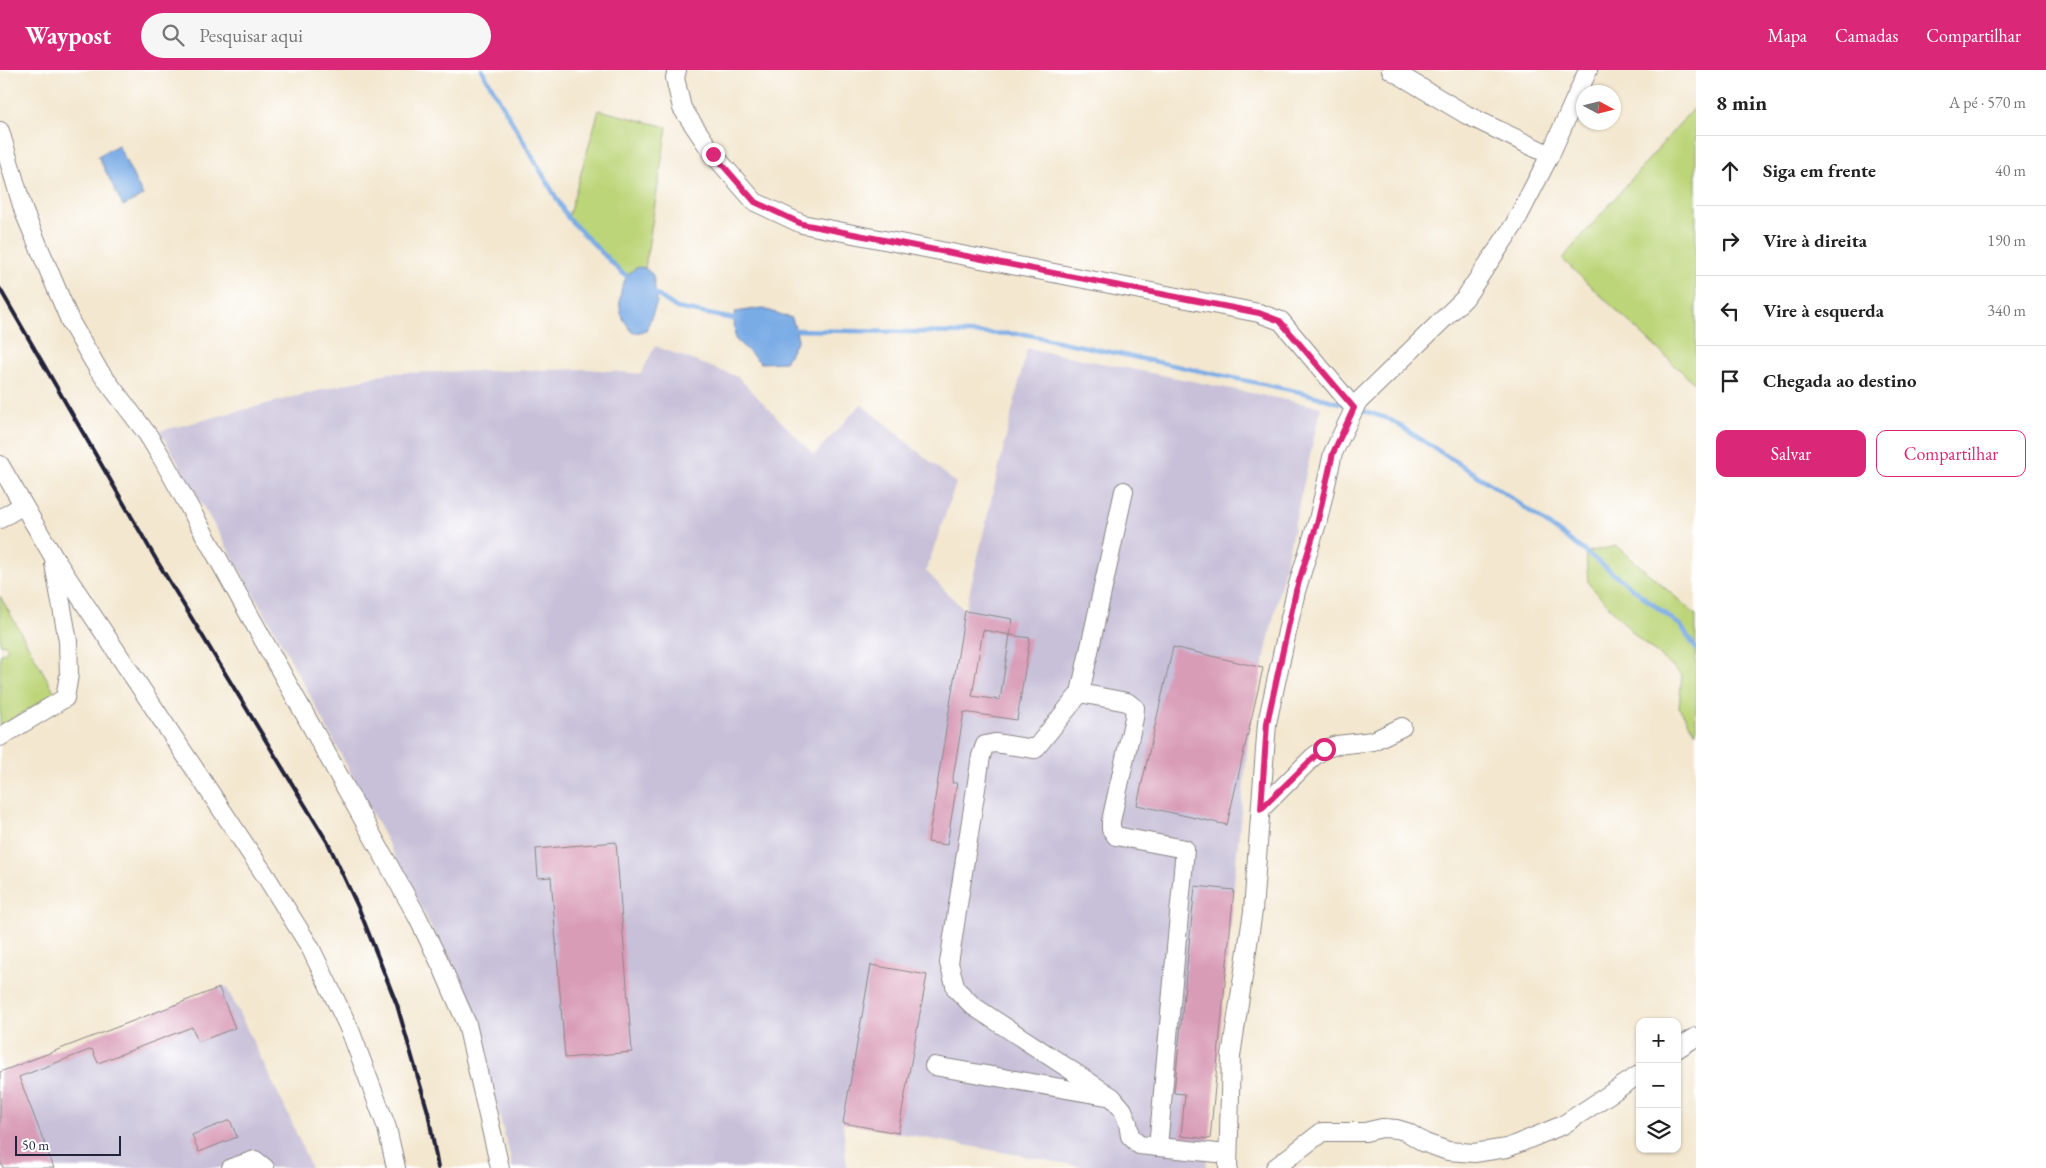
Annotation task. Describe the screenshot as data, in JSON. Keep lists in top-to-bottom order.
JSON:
{
  "scale_bar": "50 m",
  "north": "right",
  "page": {
    "header": "Waypost",
    "search": "Pesquisar aqui",
    "nav": ["Mapa", "Camadas", "Compartilhar"],
    "heading": ["8 min", "A pé · 570 m"],
    "list": [
      ["Siga em frente", "40 m"],
      ["Vire à direita", "190 m"],
      ["Vire à esquerda", "340 m"],
      "Chegada ao destino"
    ],
    "buttons": ["Salvar", "Compartilhar"],
    "map_buttons": ["+", "−"],
    "scale": "50 m"
  }
}
